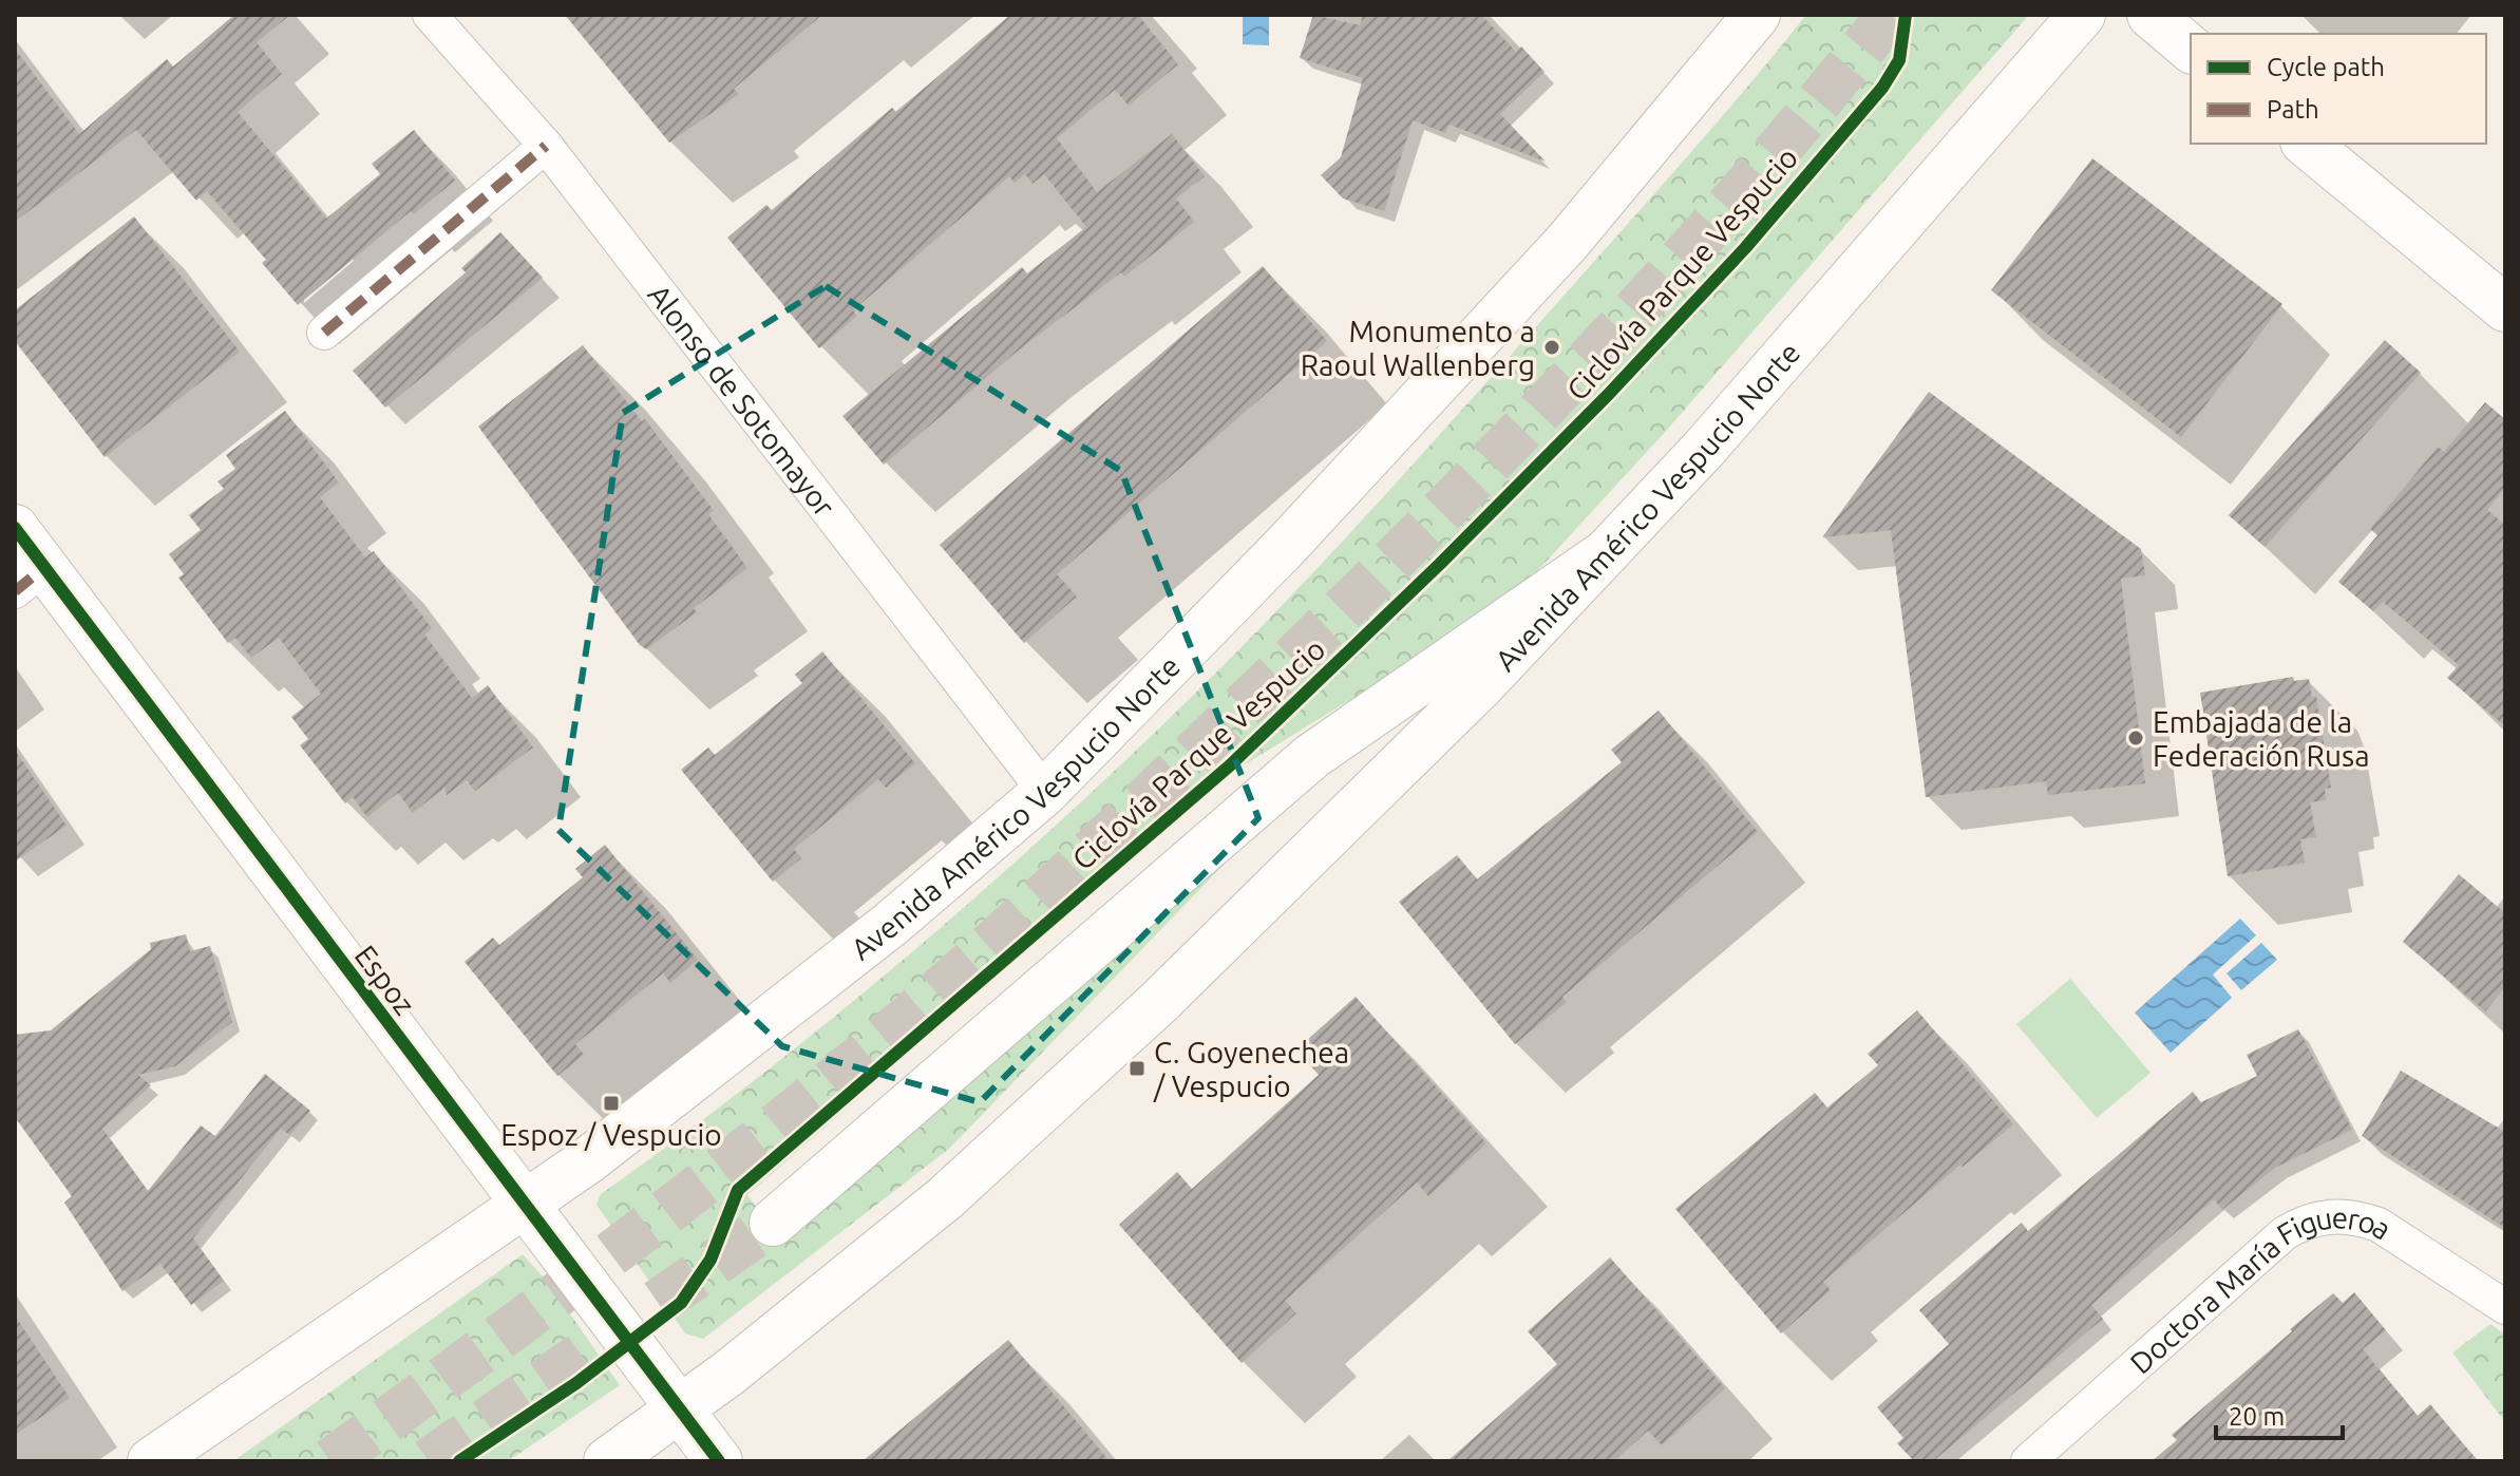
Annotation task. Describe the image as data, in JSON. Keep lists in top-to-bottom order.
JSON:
{
  "streets": {
    "main road": ["Avenida Américo Vespucio Norte", "Espoz"],
    "street": ["Alonso de Sotomayor", "Doctora María Figueroa"],
    "cycle path": ["Ciclovía Parque Vespucio"]
  },
  "crossings": [
    ["Alonso de Sotomayor", "Avenida Américo Vespucio Norte"],
    ["Avenida Américo Vespucio Norte", "Espoz"]
  ],
  "places": {
    "other": ["Monumento a Raoul Wallenberg", "Embajada de la Federación Rusa"],
    "transit": ["C. Goyenechea / Vespucio", "Espoz / Vespucio"]
  },
  "legend": ["Cycle path", "Path"],
  "scale_bar": "20 m"
}
